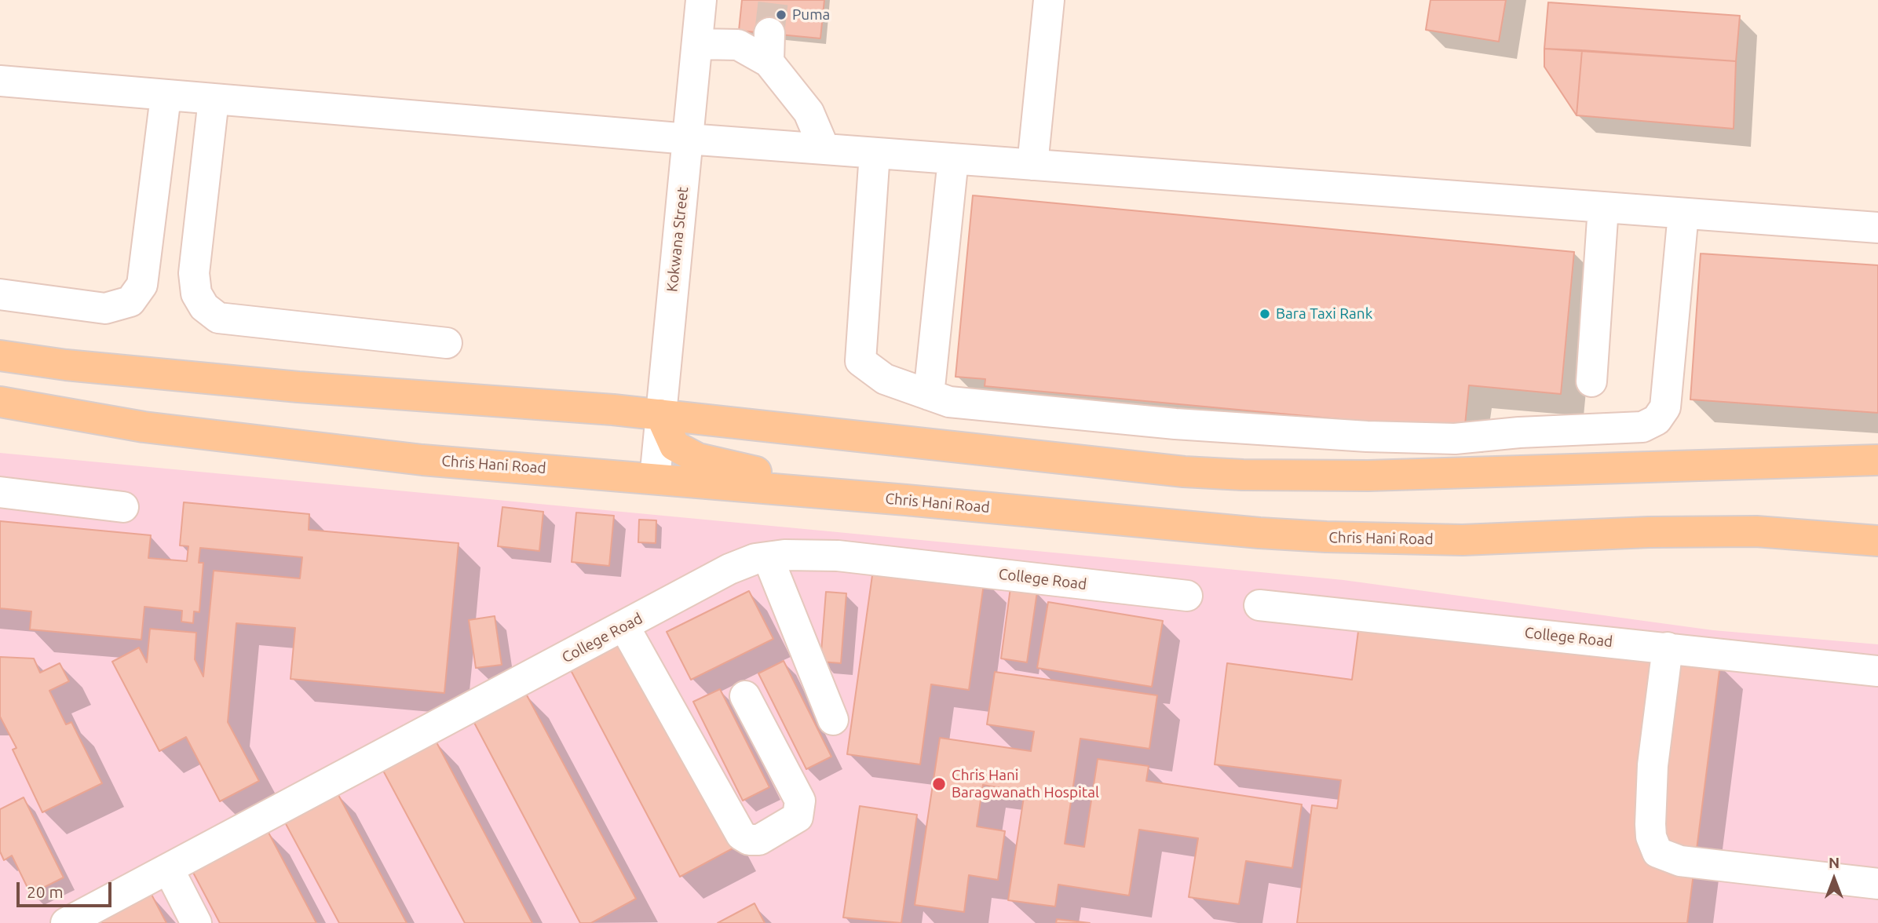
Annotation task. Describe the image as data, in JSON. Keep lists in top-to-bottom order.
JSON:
{
  "streets": {
    "main road": ["Chris Hani Road"],
    "street": ["Kokwana Street", "College Road"]
  },
  "crossings": [
    ["Kokwana Street", "Chris Hani Road"]
  ],
  "places": ["Puma", "Bara Taxi Rank", "Chris Hani Baragwanath Hospital"],
  "scale_bar": "20 m",
  "north": "top"
}
